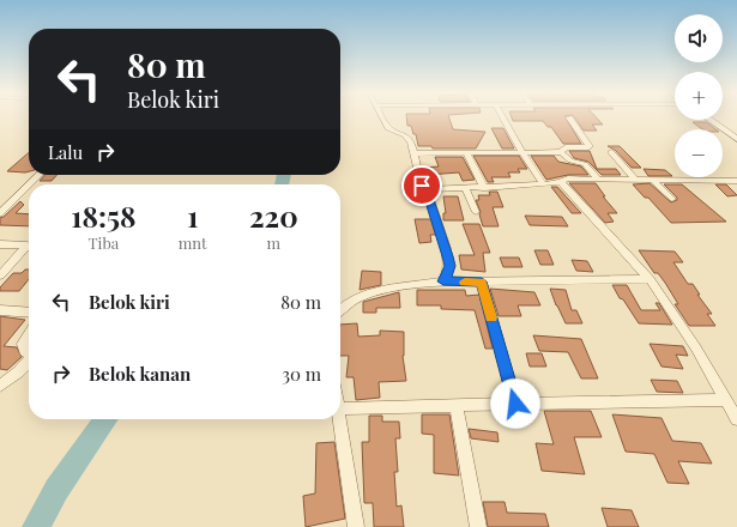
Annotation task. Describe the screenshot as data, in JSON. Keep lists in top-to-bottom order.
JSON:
{
  "page": {
    "map_buttons": ["+", "−"],
    "turn": ["80 m", "Belok kiri"],
    "then": "Lalu",
    "eta": [
      "18:58",
      "Tiba",
      "1",
      "mnt",
      "220",
      "m"
    ],
    "list": [
      {
        "name": "Belok kiri",
        "value": "80 m"
      },
      {
        "name": "Belok kanan",
        "value": "30 m"
      }
    ]
  }
}
